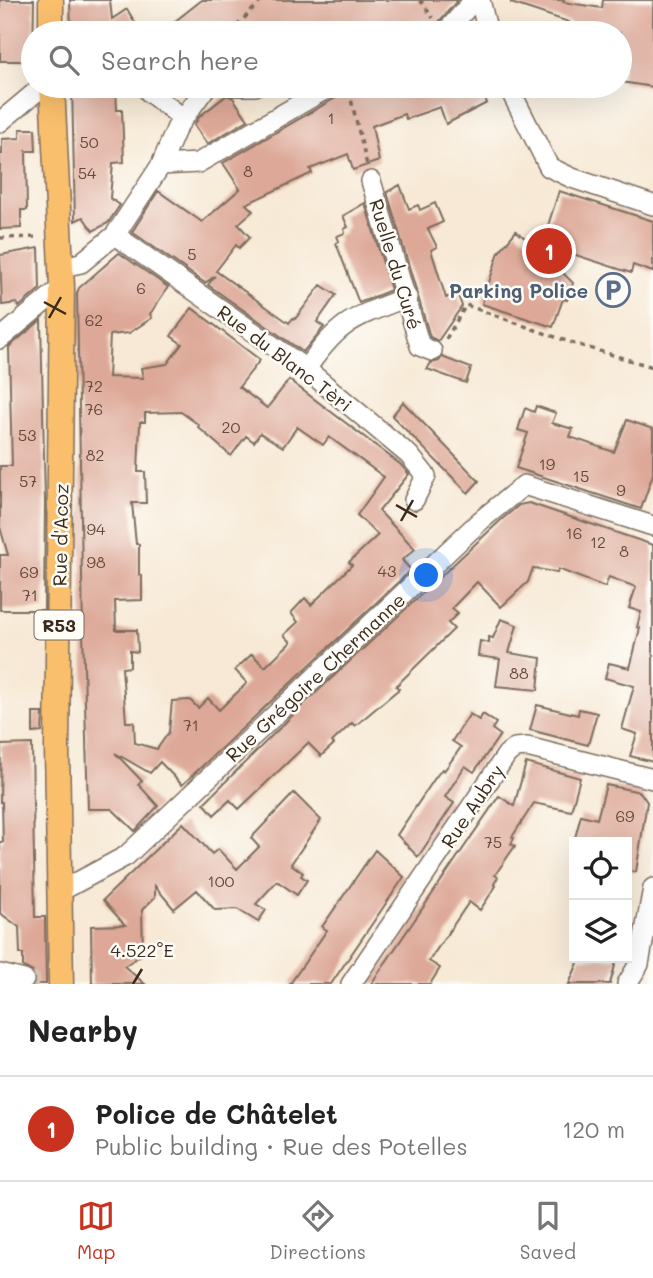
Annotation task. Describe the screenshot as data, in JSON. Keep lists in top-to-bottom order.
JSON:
{
  "streets": {
    "main road": ["Rue d'Acoz", "R53"],
    "street": [
      "Ruelle du Curé",
      "Rue du Blanc Tèri",
      "Rue Grégoire Chermanne",
      "Rue Aubry"
    ]
  },
  "crossings": [
    ["Rue d'Acoz", "Rue Grégoire Chermanne"]
  ],
  "places": {
    "parking": ["Parking Police"]
  },
  "house_numbers": [
    "1",
    "50",
    "8",
    "54",
    "5",
    "6",
    "62",
    "72",
    "76",
    "20",
    "53",
    "82",
    "19",
    "15",
    "57",
    "9",
    "94",
    "16",
    "12",
    "8",
    "98",
    "43",
    "69",
    "71",
    "88",
    "71",
    "69",
    "75",
    "100"
  ],
  "page": {
    "search": "Search here",
    "pins": "1",
    "heading": "Nearby",
    "list": [
      {
        "mark": "1",
        "name": "Police de Châtelet",
        "note": "Public building · Rue des Potelles",
        "value": "120 m"
      }
    ],
    "nav": ["Map", "Directions", "Saved"]
  },
  "coordinates": ["4.522°E"]
}
